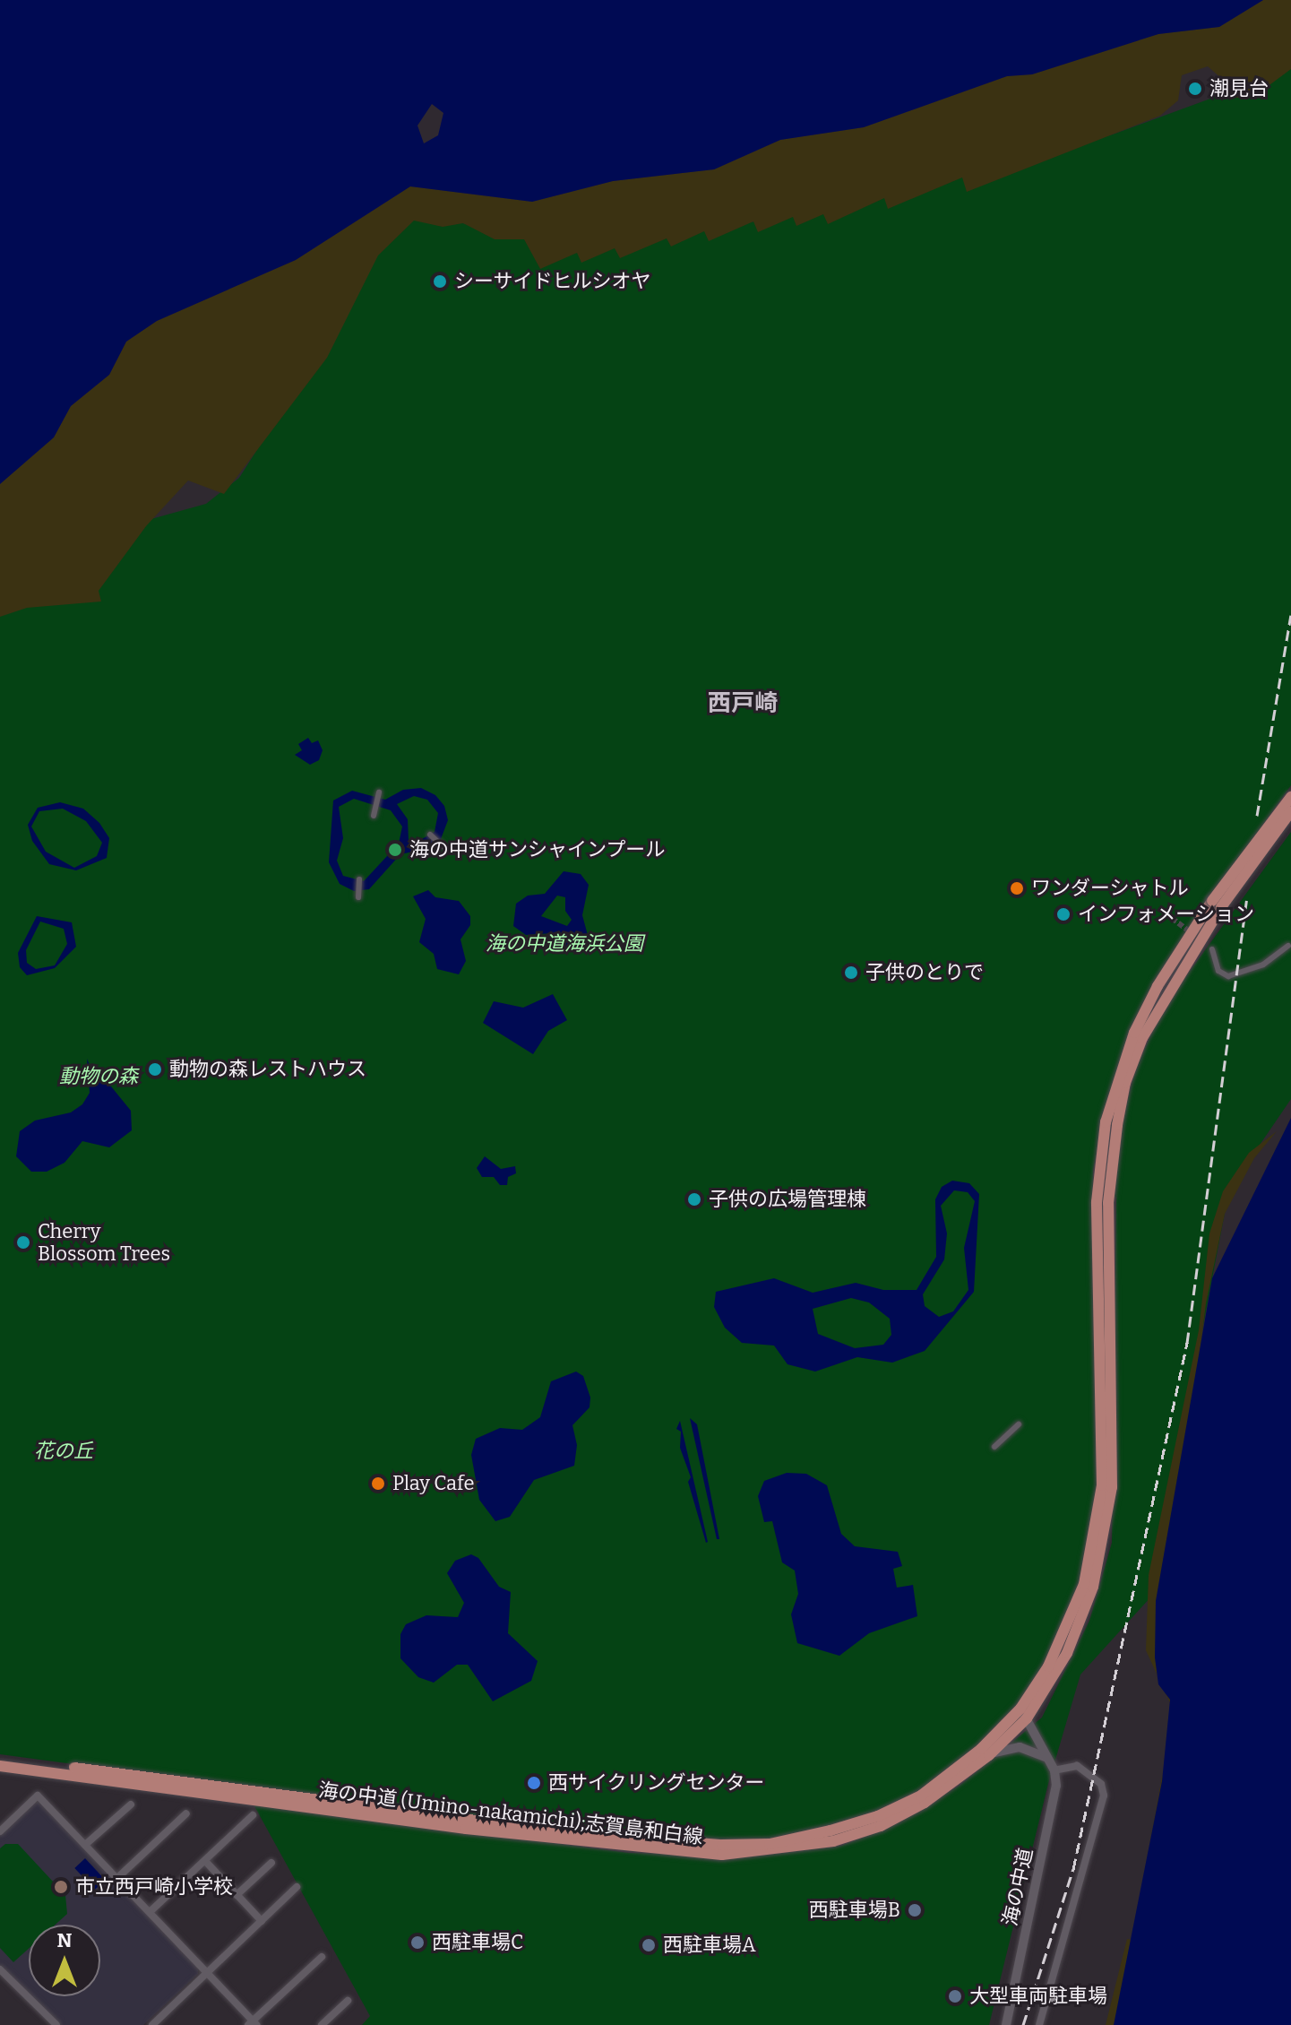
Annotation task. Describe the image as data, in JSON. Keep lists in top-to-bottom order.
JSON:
{
  "streets": {
    "main road": ["海の中道 (Umino-nakamichi);志賀島和白線"],
    "street": ["海の中道"]
  },
  "districts": ["西戸崎"],
  "parks": ["海の中道海浜公園", "動物の森", "花の丘"],
  "places": [
    "潮見台",
    "シーサイドヒルシオヤ",
    "海の中道サンシャインプール",
    "ワンダーシャトル",
    "インフォメーション",
    "子供のとりで",
    "動物の森レストハウス",
    "子供の広場管理棟",
    "Cherry Blossom Trees",
    "Play Cafe",
    "西サイクリングセンター",
    "市立西戸崎小学校",
    "西駐車場B",
    "西駐車場C",
    "西駐車場A",
    "大型車両駐車場"
  ],
  "north": "top"
}
